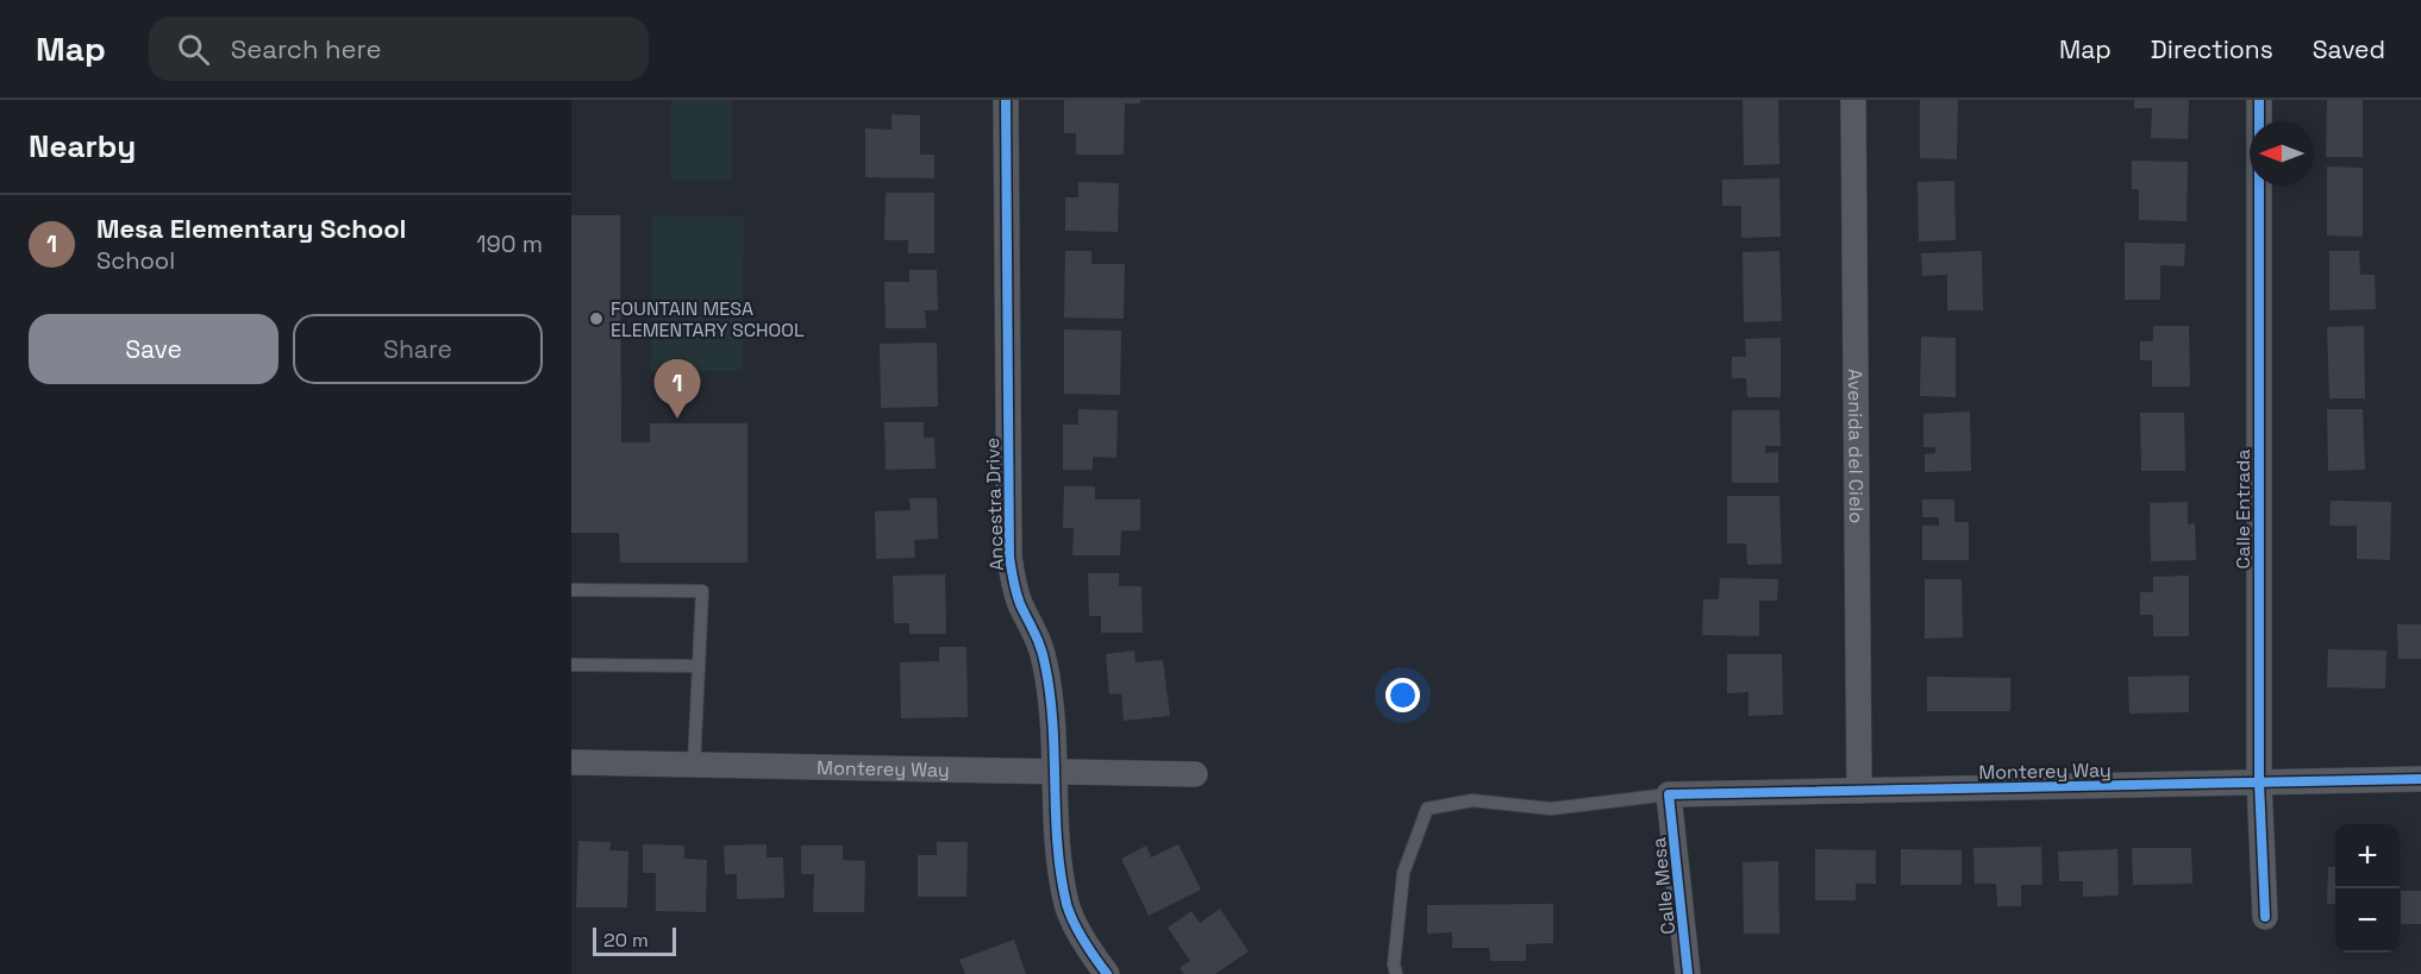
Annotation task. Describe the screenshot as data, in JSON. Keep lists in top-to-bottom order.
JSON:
{
  "streets": {
    "street": [
      "Avenida del Cielo",
      "Ancestra Drive",
      "Calle Entrada",
      "Monterey Way",
      "Calle Mesa"
    ]
  },
  "crossings": [
    ["Avenida del Cielo", "Monterey Way"],
    ["Ancestra Drive", "Monterey Way"],
    ["Calle Entrada", "Monterey Way"],
    ["Monterey Way", "Calle Mesa"]
  ],
  "places": ["FOUNTAIN MESA ELEMENTARY SCHOOL"],
  "scale_bar": "20 m",
  "north": "left",
  "page": {
    "header": "Map",
    "search": "Search here",
    "nav": ["Map", "Directions", "Saved"],
    "heading": "Nearby",
    "list": [
      {
        "mark": "1",
        "name": "Mesa Elementary School",
        "note": "School",
        "value": "190 m"
      }
    ],
    "buttons": ["Save", "Share"],
    "pins": "1",
    "map_buttons": ["+", "−"],
    "scale": "20 m"
  }
}
